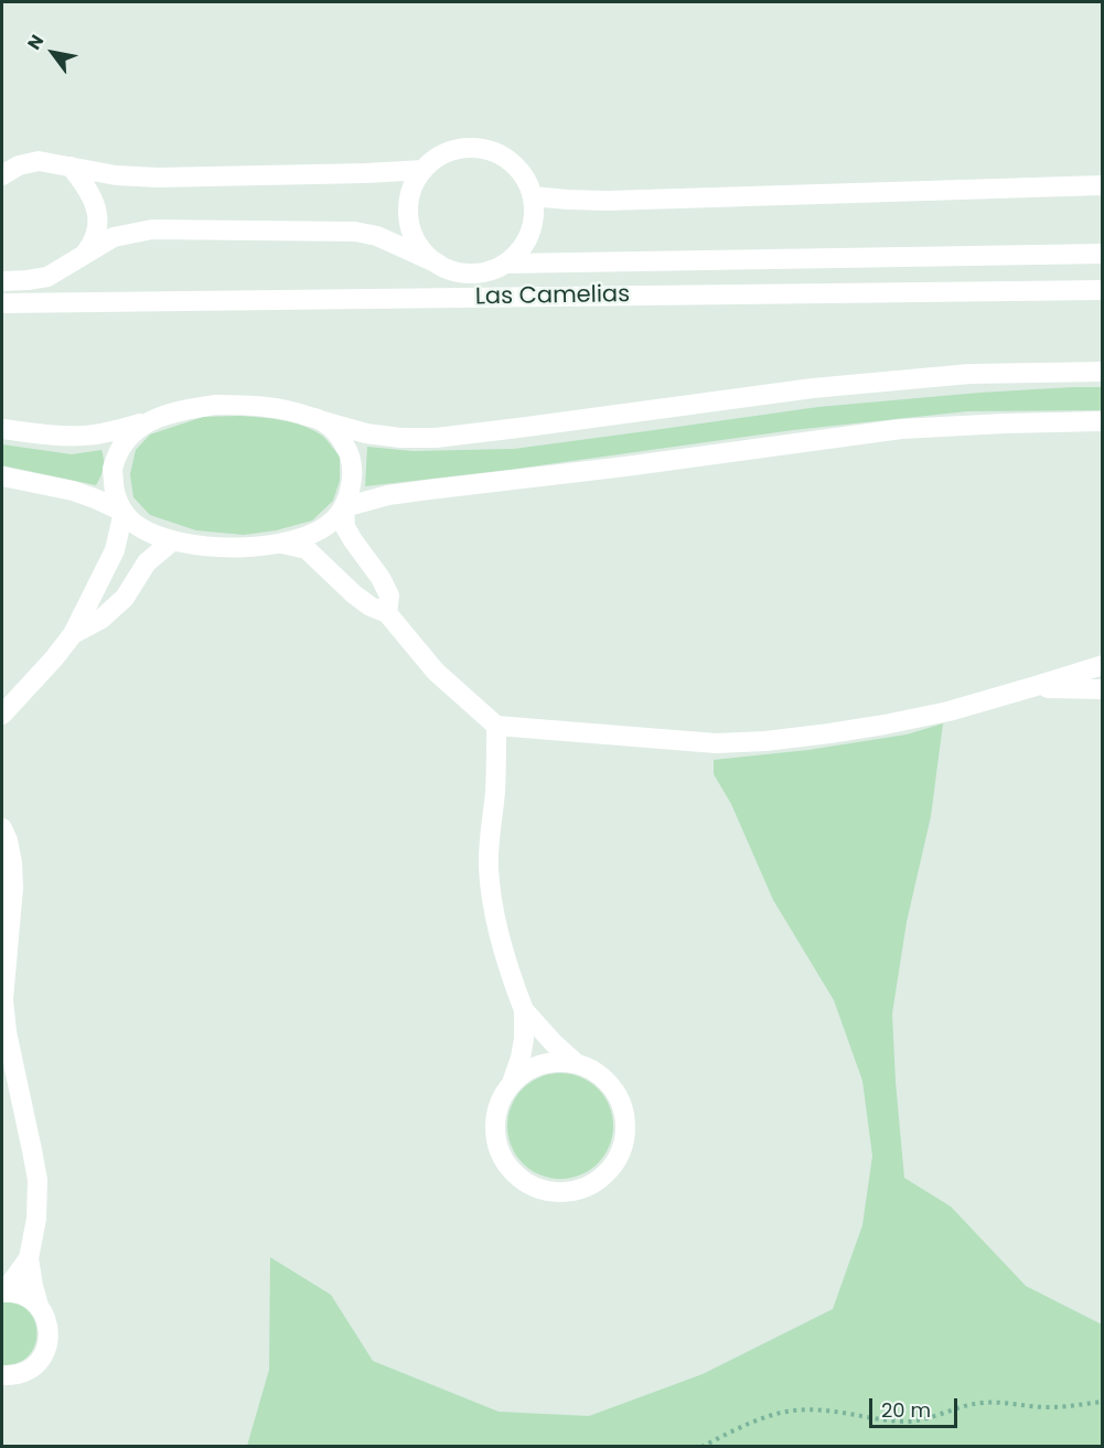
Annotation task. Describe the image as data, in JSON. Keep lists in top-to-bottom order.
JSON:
{
  "streets": {
    "street": ["Las Camelias"]
  },
  "scale_bar": "20 m",
  "north": "top left"
}
